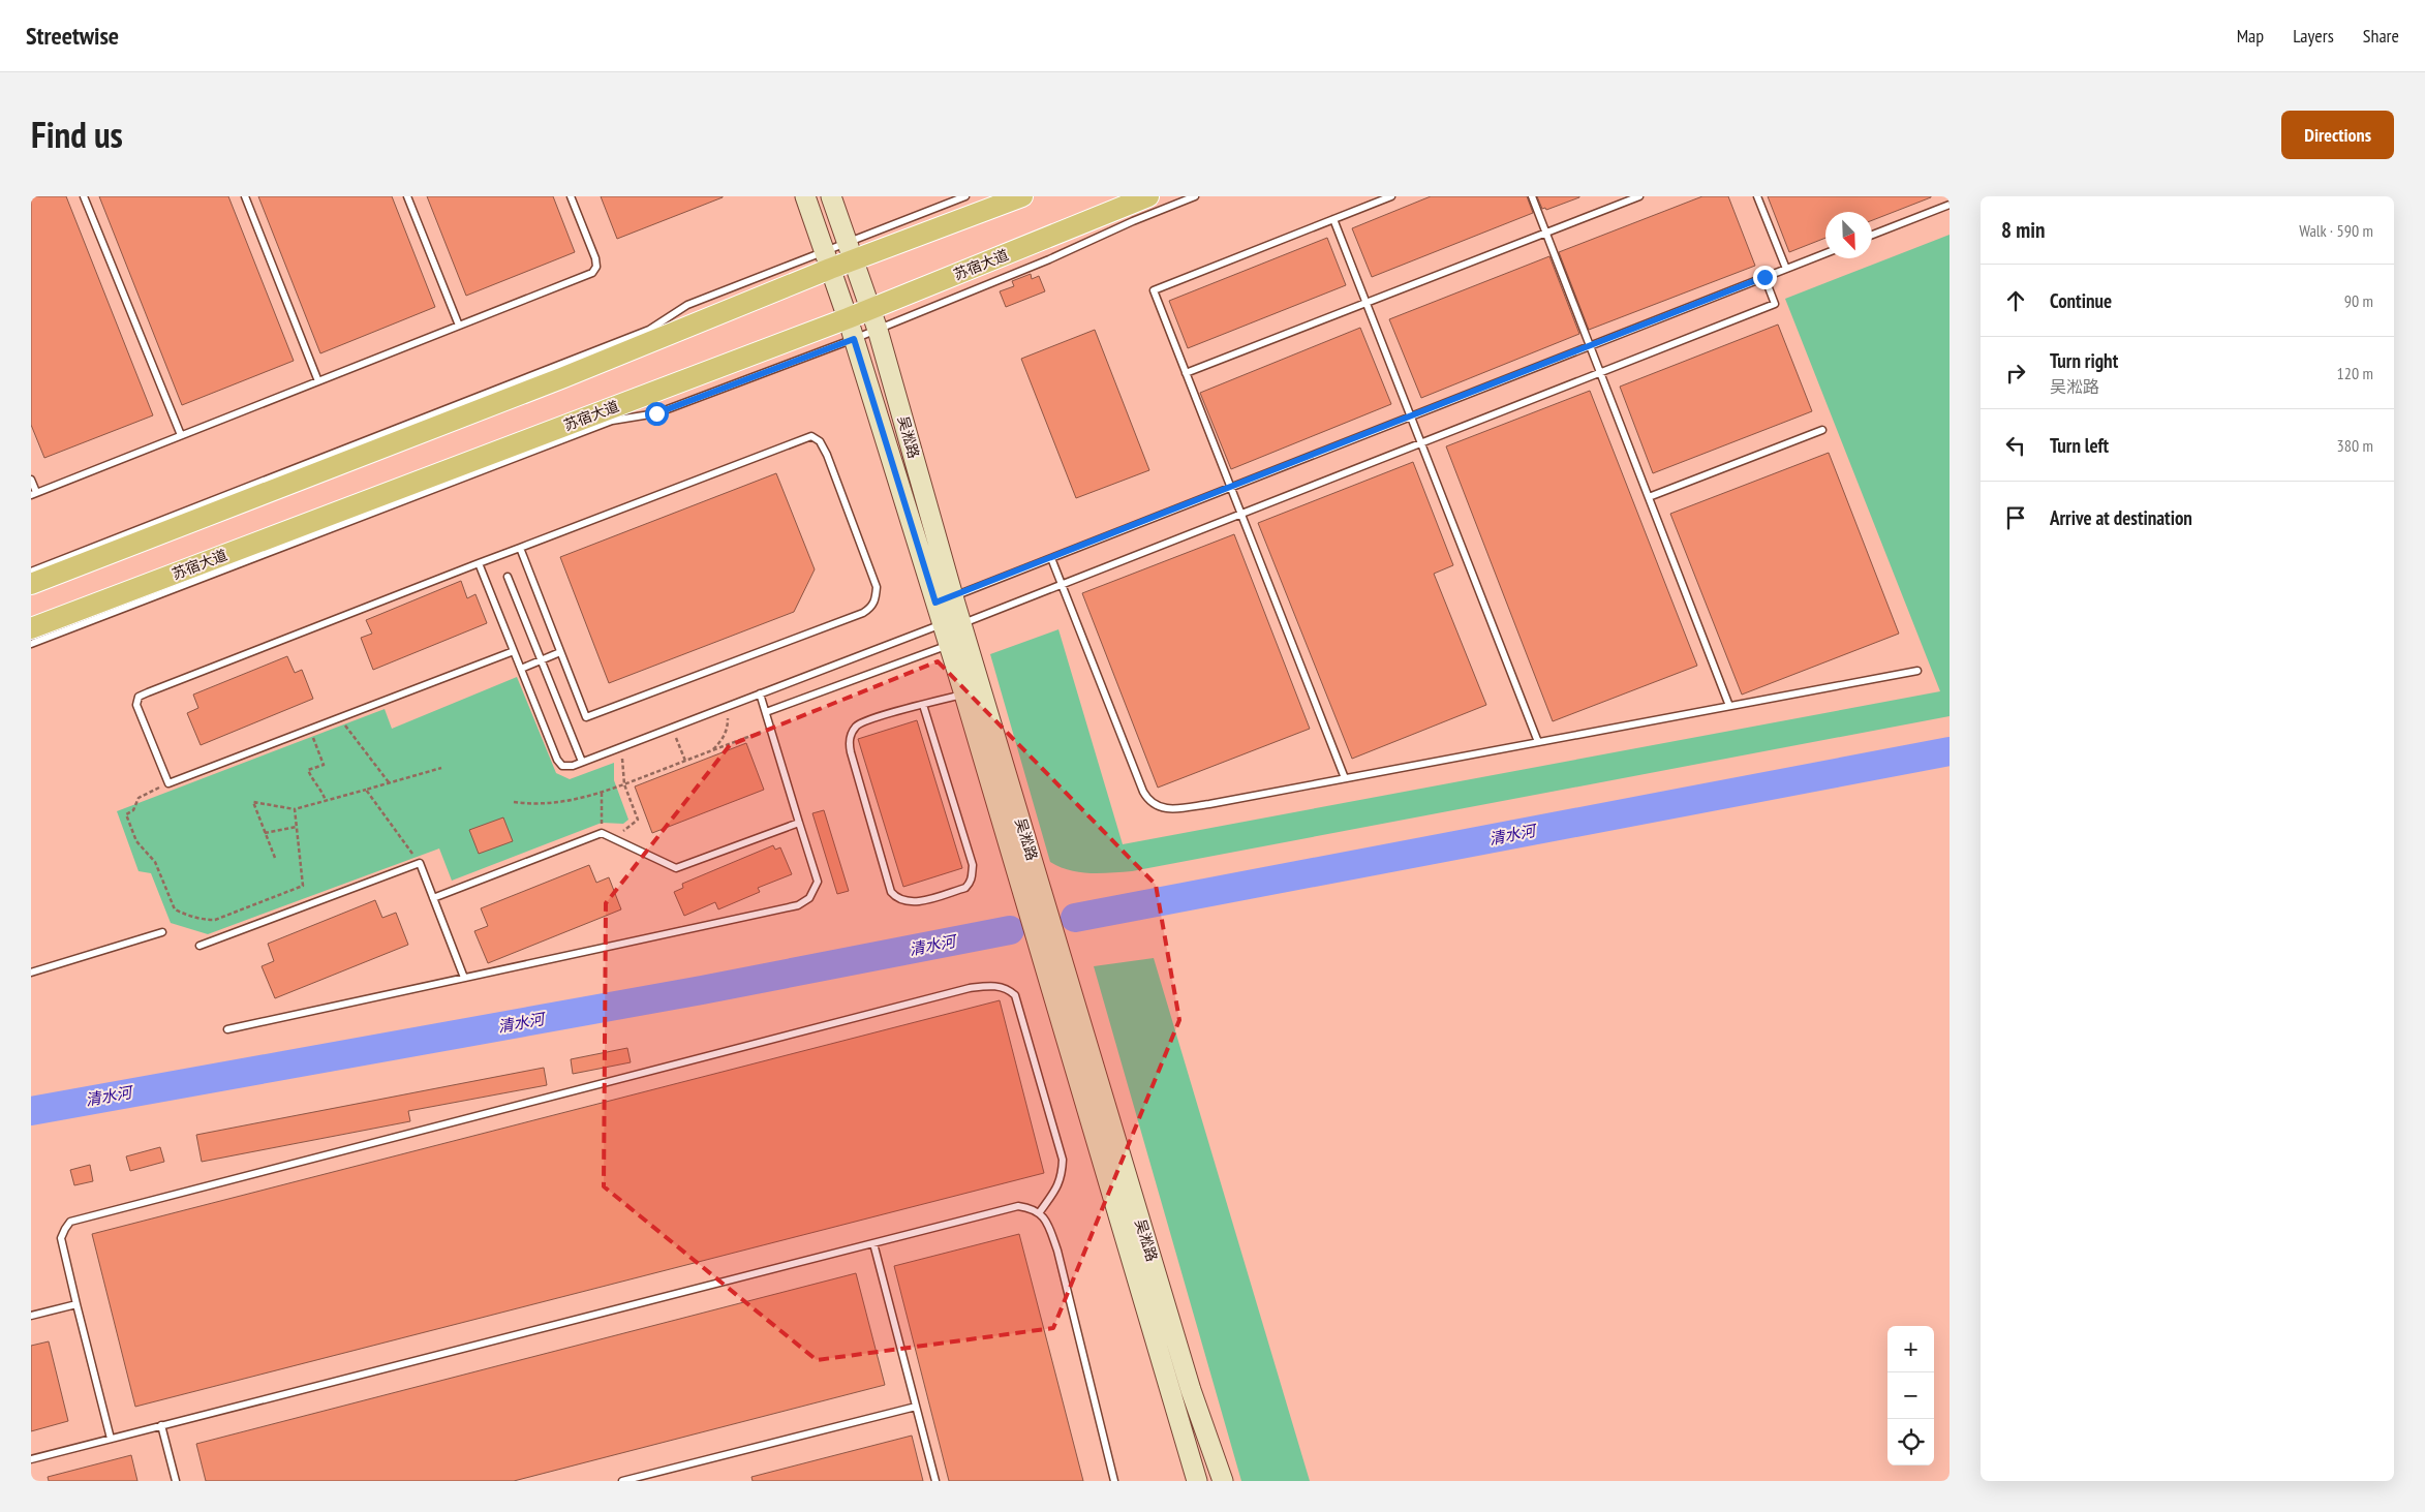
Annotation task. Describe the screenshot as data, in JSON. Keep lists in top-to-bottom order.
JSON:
{
  "streets": {
    "main road": ["苏宿大道", "吴淞路"]
  },
  "crossings": [
    ["苏宿大道", "吴淞路"]
  ],
  "water": ["清水河"],
  "north": "bottom right",
  "page": {
    "header": "Streetwise",
    "nav": ["Map", "Layers", "Share"],
    "title": "Find us",
    "buttons": "Directions",
    "heading": ["8 min", "Walk · 590 m"],
    "list": [
      ["Continue", "90 m"],
      ["Turn right", "吴淞路", "120 m"],
      ["Turn left", "380 m"],
      "Arrive at destination"
    ],
    "map_buttons": ["+", "−"]
  }
}
